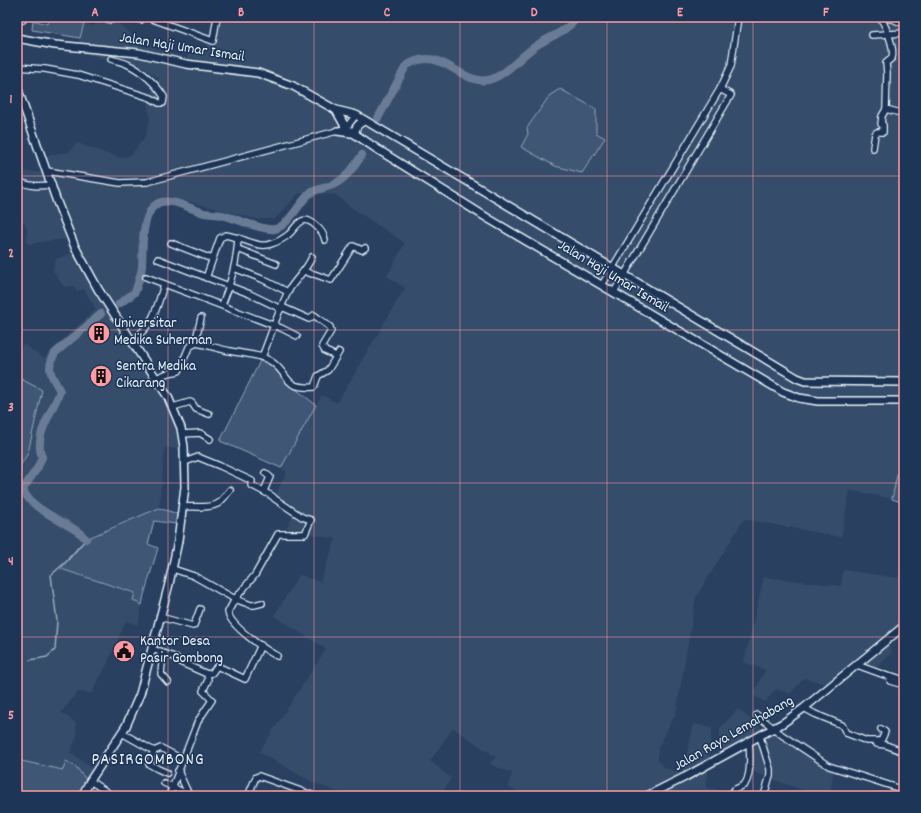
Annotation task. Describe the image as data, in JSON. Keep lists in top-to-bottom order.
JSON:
{
  "streets": {
    "main road": ["Jalan Haji Umar Ismail", "Jalan Raya Lemahabang"]
  },
  "districts": ["PASIRGOMBONG"],
  "places": {
    "building": ["Universitar Medika Suherman", "Sentra Medika Cikarang"],
    "public building": ["Kantor Desa Pasir Gombong"]
  },
  "grid": {
    "columns": [
      "A",
      "B",
      "C",
      "D",
      "E",
      "F"
    ],
    "rows": [
      "1",
      "2",
      "3",
      "4",
      "5"
    ]
  }
}
